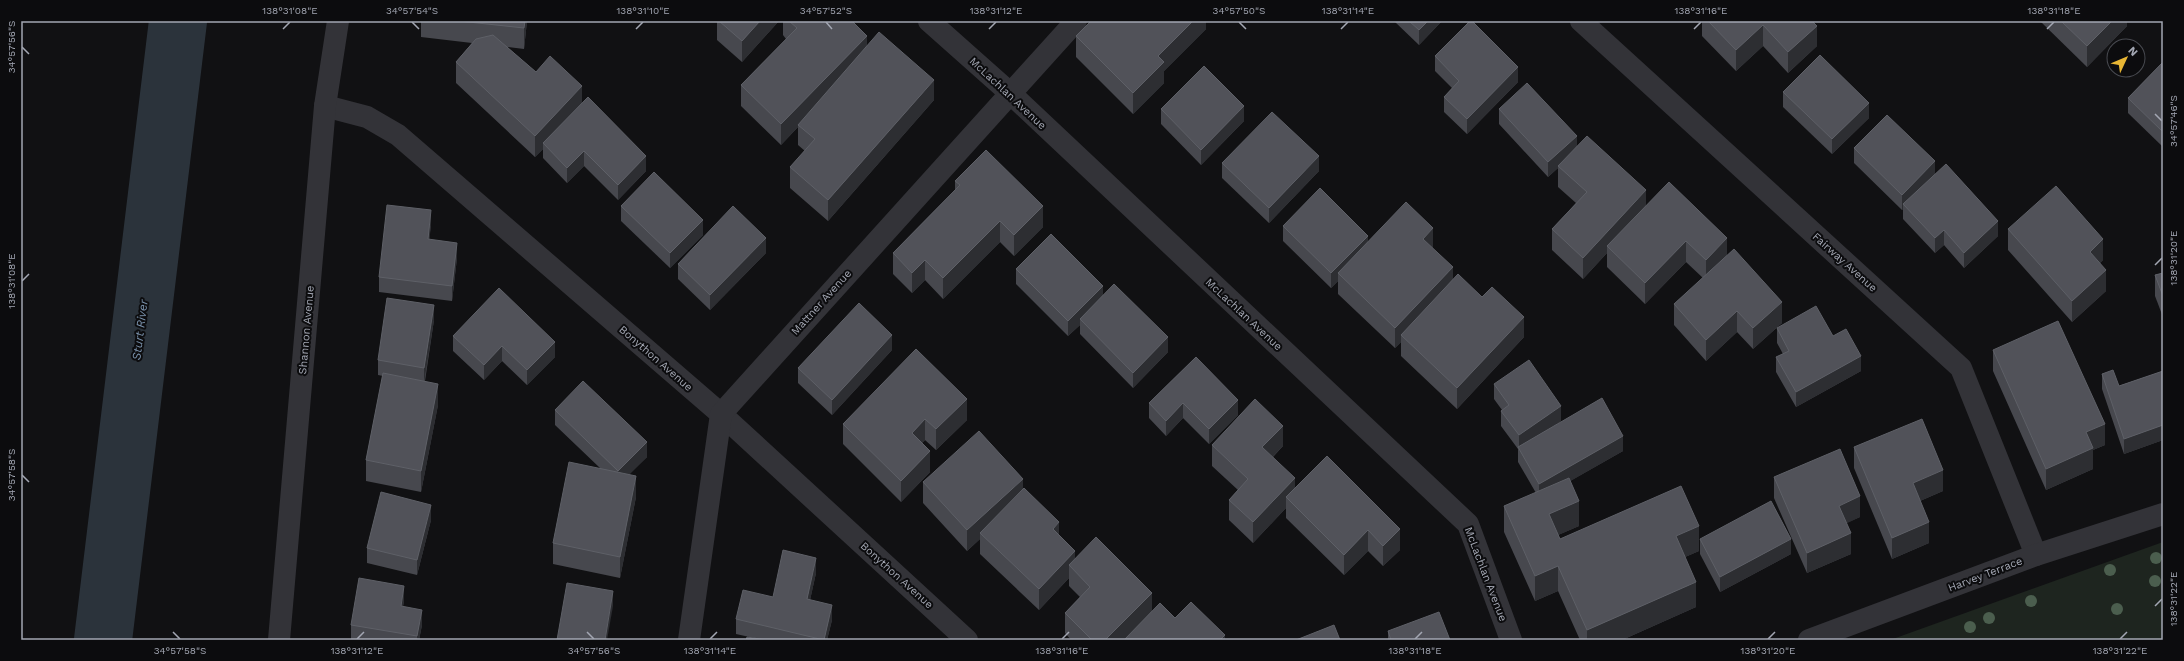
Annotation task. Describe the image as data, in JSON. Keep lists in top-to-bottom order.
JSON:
{
  "streets": {
    "street": [
      "McLachlan Avenue",
      "Fairway Avenue",
      "Mattner Avenue",
      "Shannon Avenue",
      "Bonython Avenue",
      "Harvey Terrace"
    ]
  },
  "crossings": [
    ["McLachlan Avenue", "Mattner Avenue"],
    ["Fairway Avenue", "Harvey Terrace"],
    ["Mattner Avenue", "Bonython Avenue"],
    ["Shannon Avenue", "Bonython Avenue"]
  ],
  "water": ["Sturt River"],
  "north": "top right",
  "coordinates": [
    "138°31'08\"E",
    "34°57'54\"S",
    "138°31'10\"E",
    "34°57'52\"S",
    "138°31'12\"E",
    "34°57'50\"S",
    "138°31'14\"E",
    "138°31'16\"E",
    "138°31'18\"E",
    "34°57'56\"S",
    "34°57'46\"S",
    "138°31'20\"E",
    "34°57'58\"S",
    "138°31'22\"E"
  ]
}
